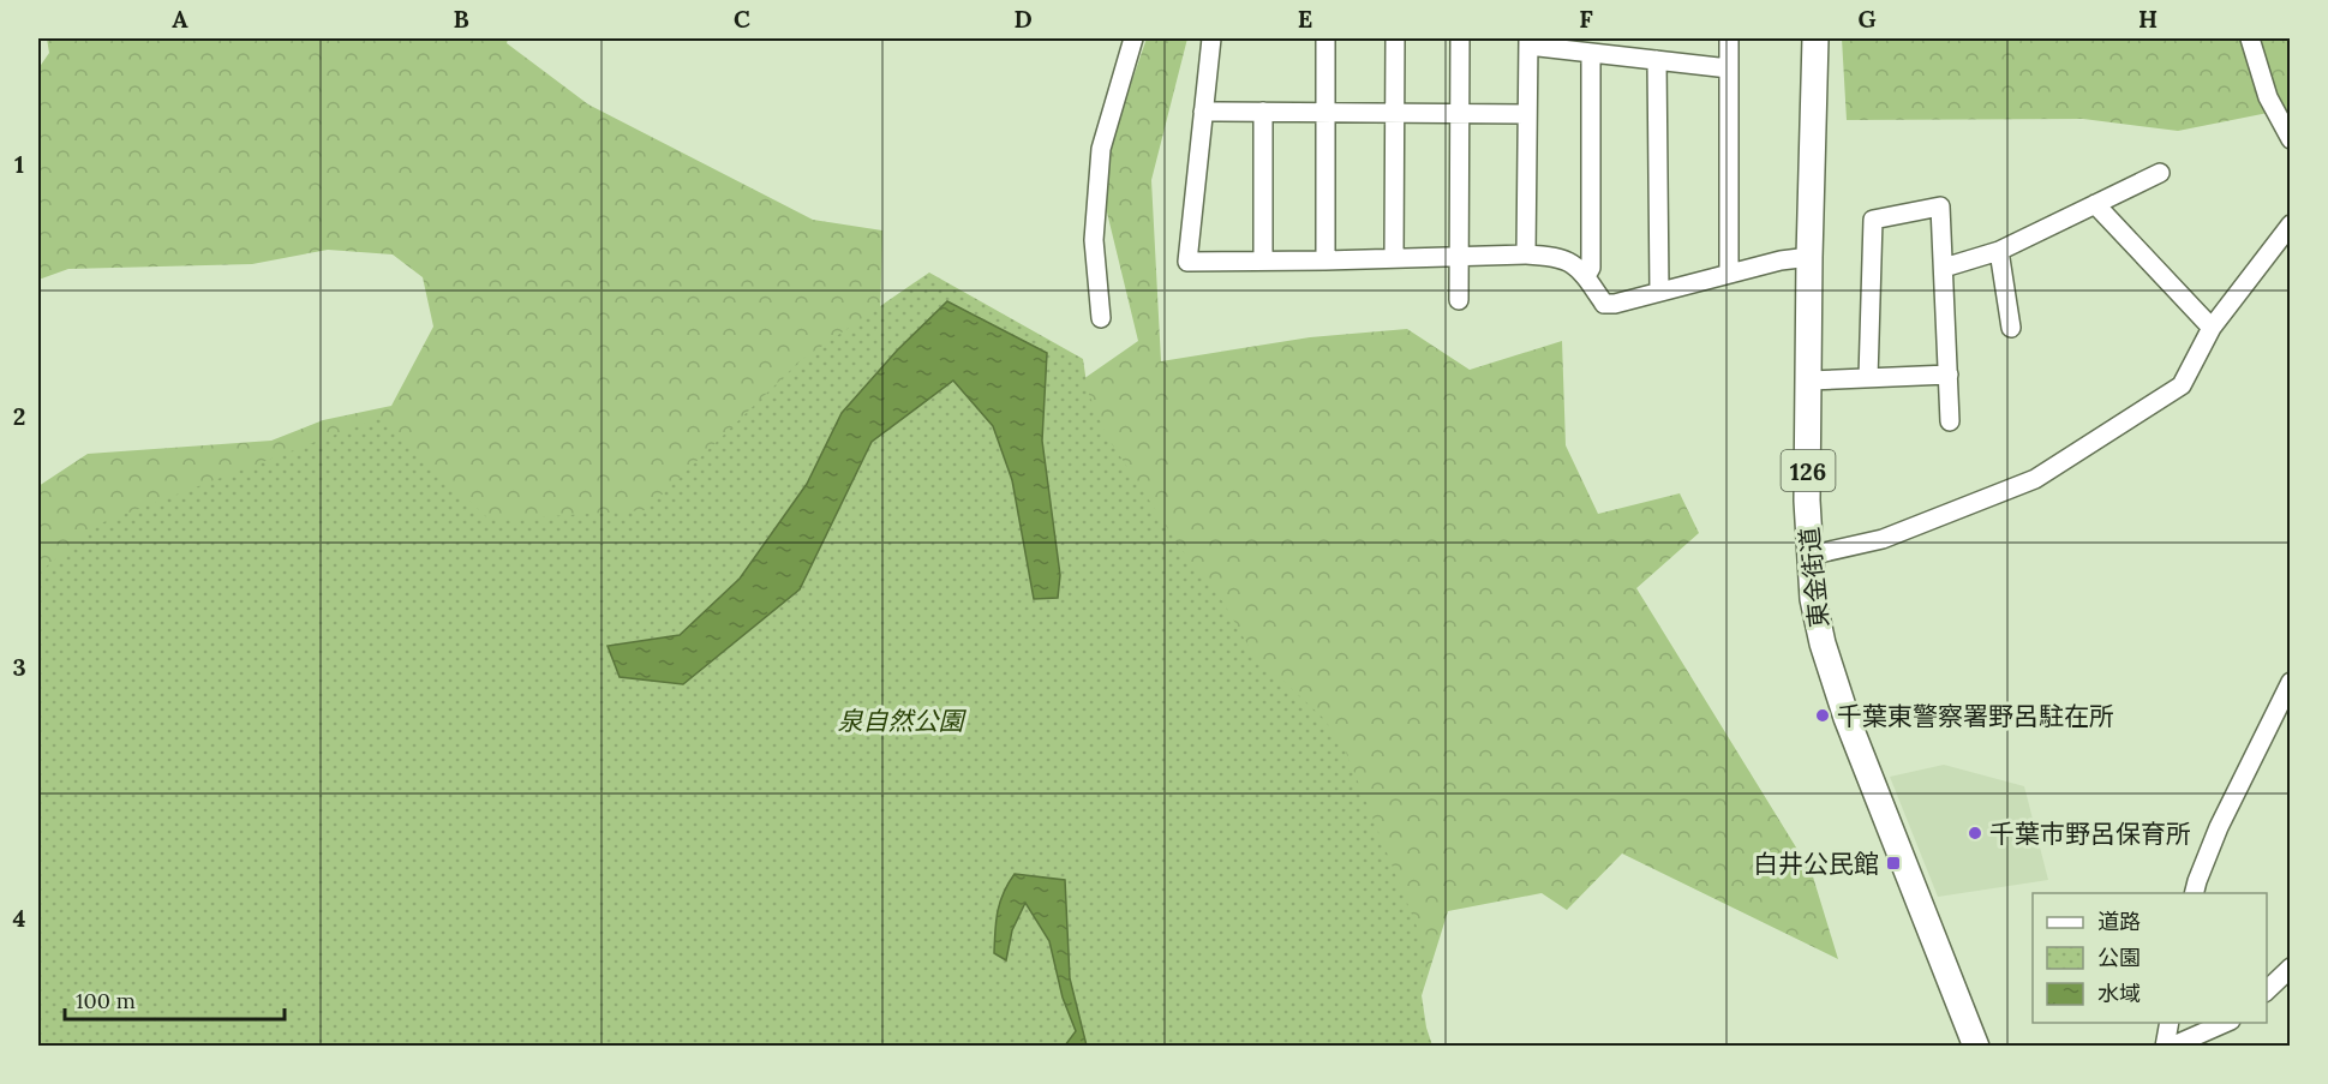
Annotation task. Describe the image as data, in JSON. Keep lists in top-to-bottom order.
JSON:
{
  "streets": {
    "highway": ["126", "東金街道"]
  },
  "parks": ["泉自然公園"],
  "places": {
    "other": ["千葉東警察署野呂駐在所", "千葉市野呂保育所"],
    "transit": ["白井公民館"]
  },
  "legend": ["道路", "公園", "水域"],
  "scale_bar": "100 m",
  "grid": {
    "columns": [
      "A",
      "B",
      "C",
      "D",
      "E",
      "F",
      "G",
      "H"
    ],
    "rows": [
      "1",
      "2",
      "3",
      "4"
    ]
  }
}
